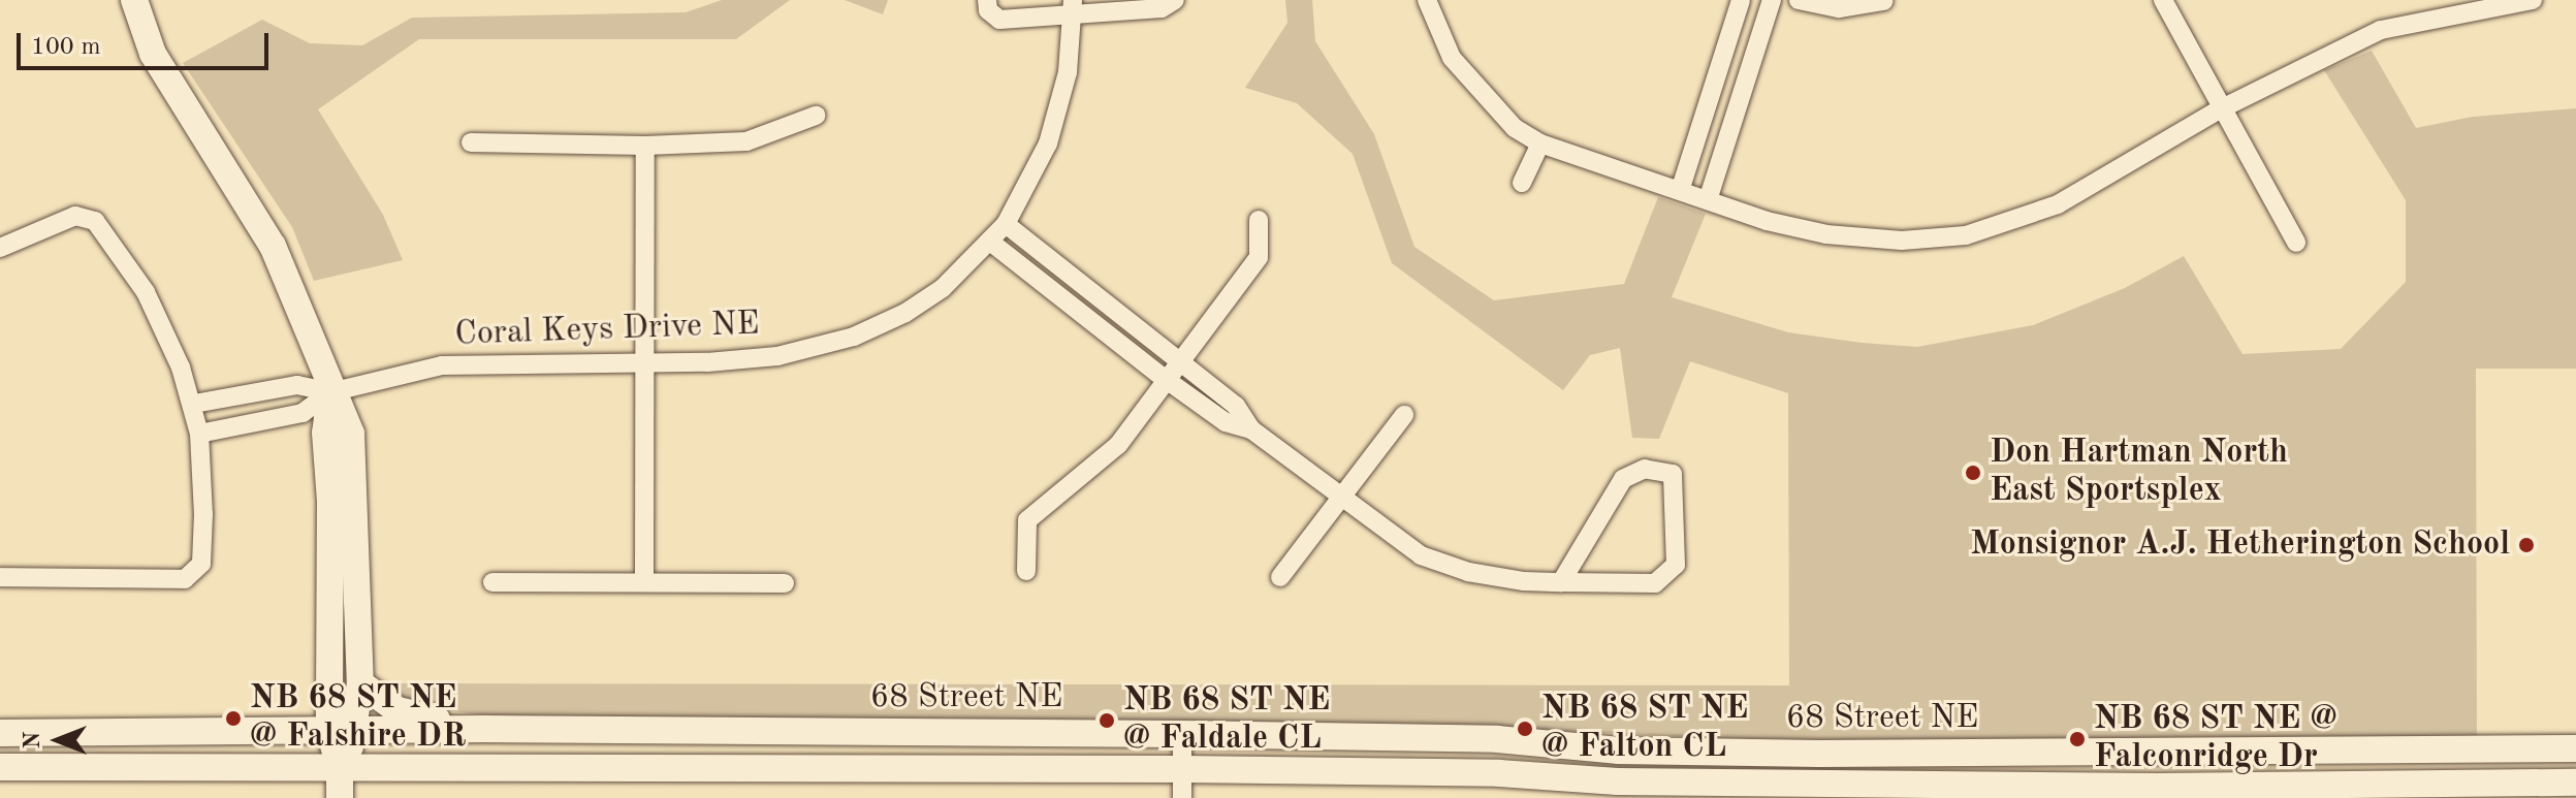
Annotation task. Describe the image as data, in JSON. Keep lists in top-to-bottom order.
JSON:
{
  "streets": {
    "main road": ["68 Street NE"],
    "street": ["Coral Keys Drive NE"]
  },
  "places": [
    "Don Hartman North East Sportsplex",
    "Monsignor A.J. Hetherington School",
    "NB 68 ST NE @ Falshire DR",
    "NB 68 ST NE @ Faldale CL",
    "NB 68 ST NE @ Falton CL",
    "NB 68 ST NE @ Falconridge Dr"
  ],
  "scale_bar": "100 m",
  "north": "left"
}
